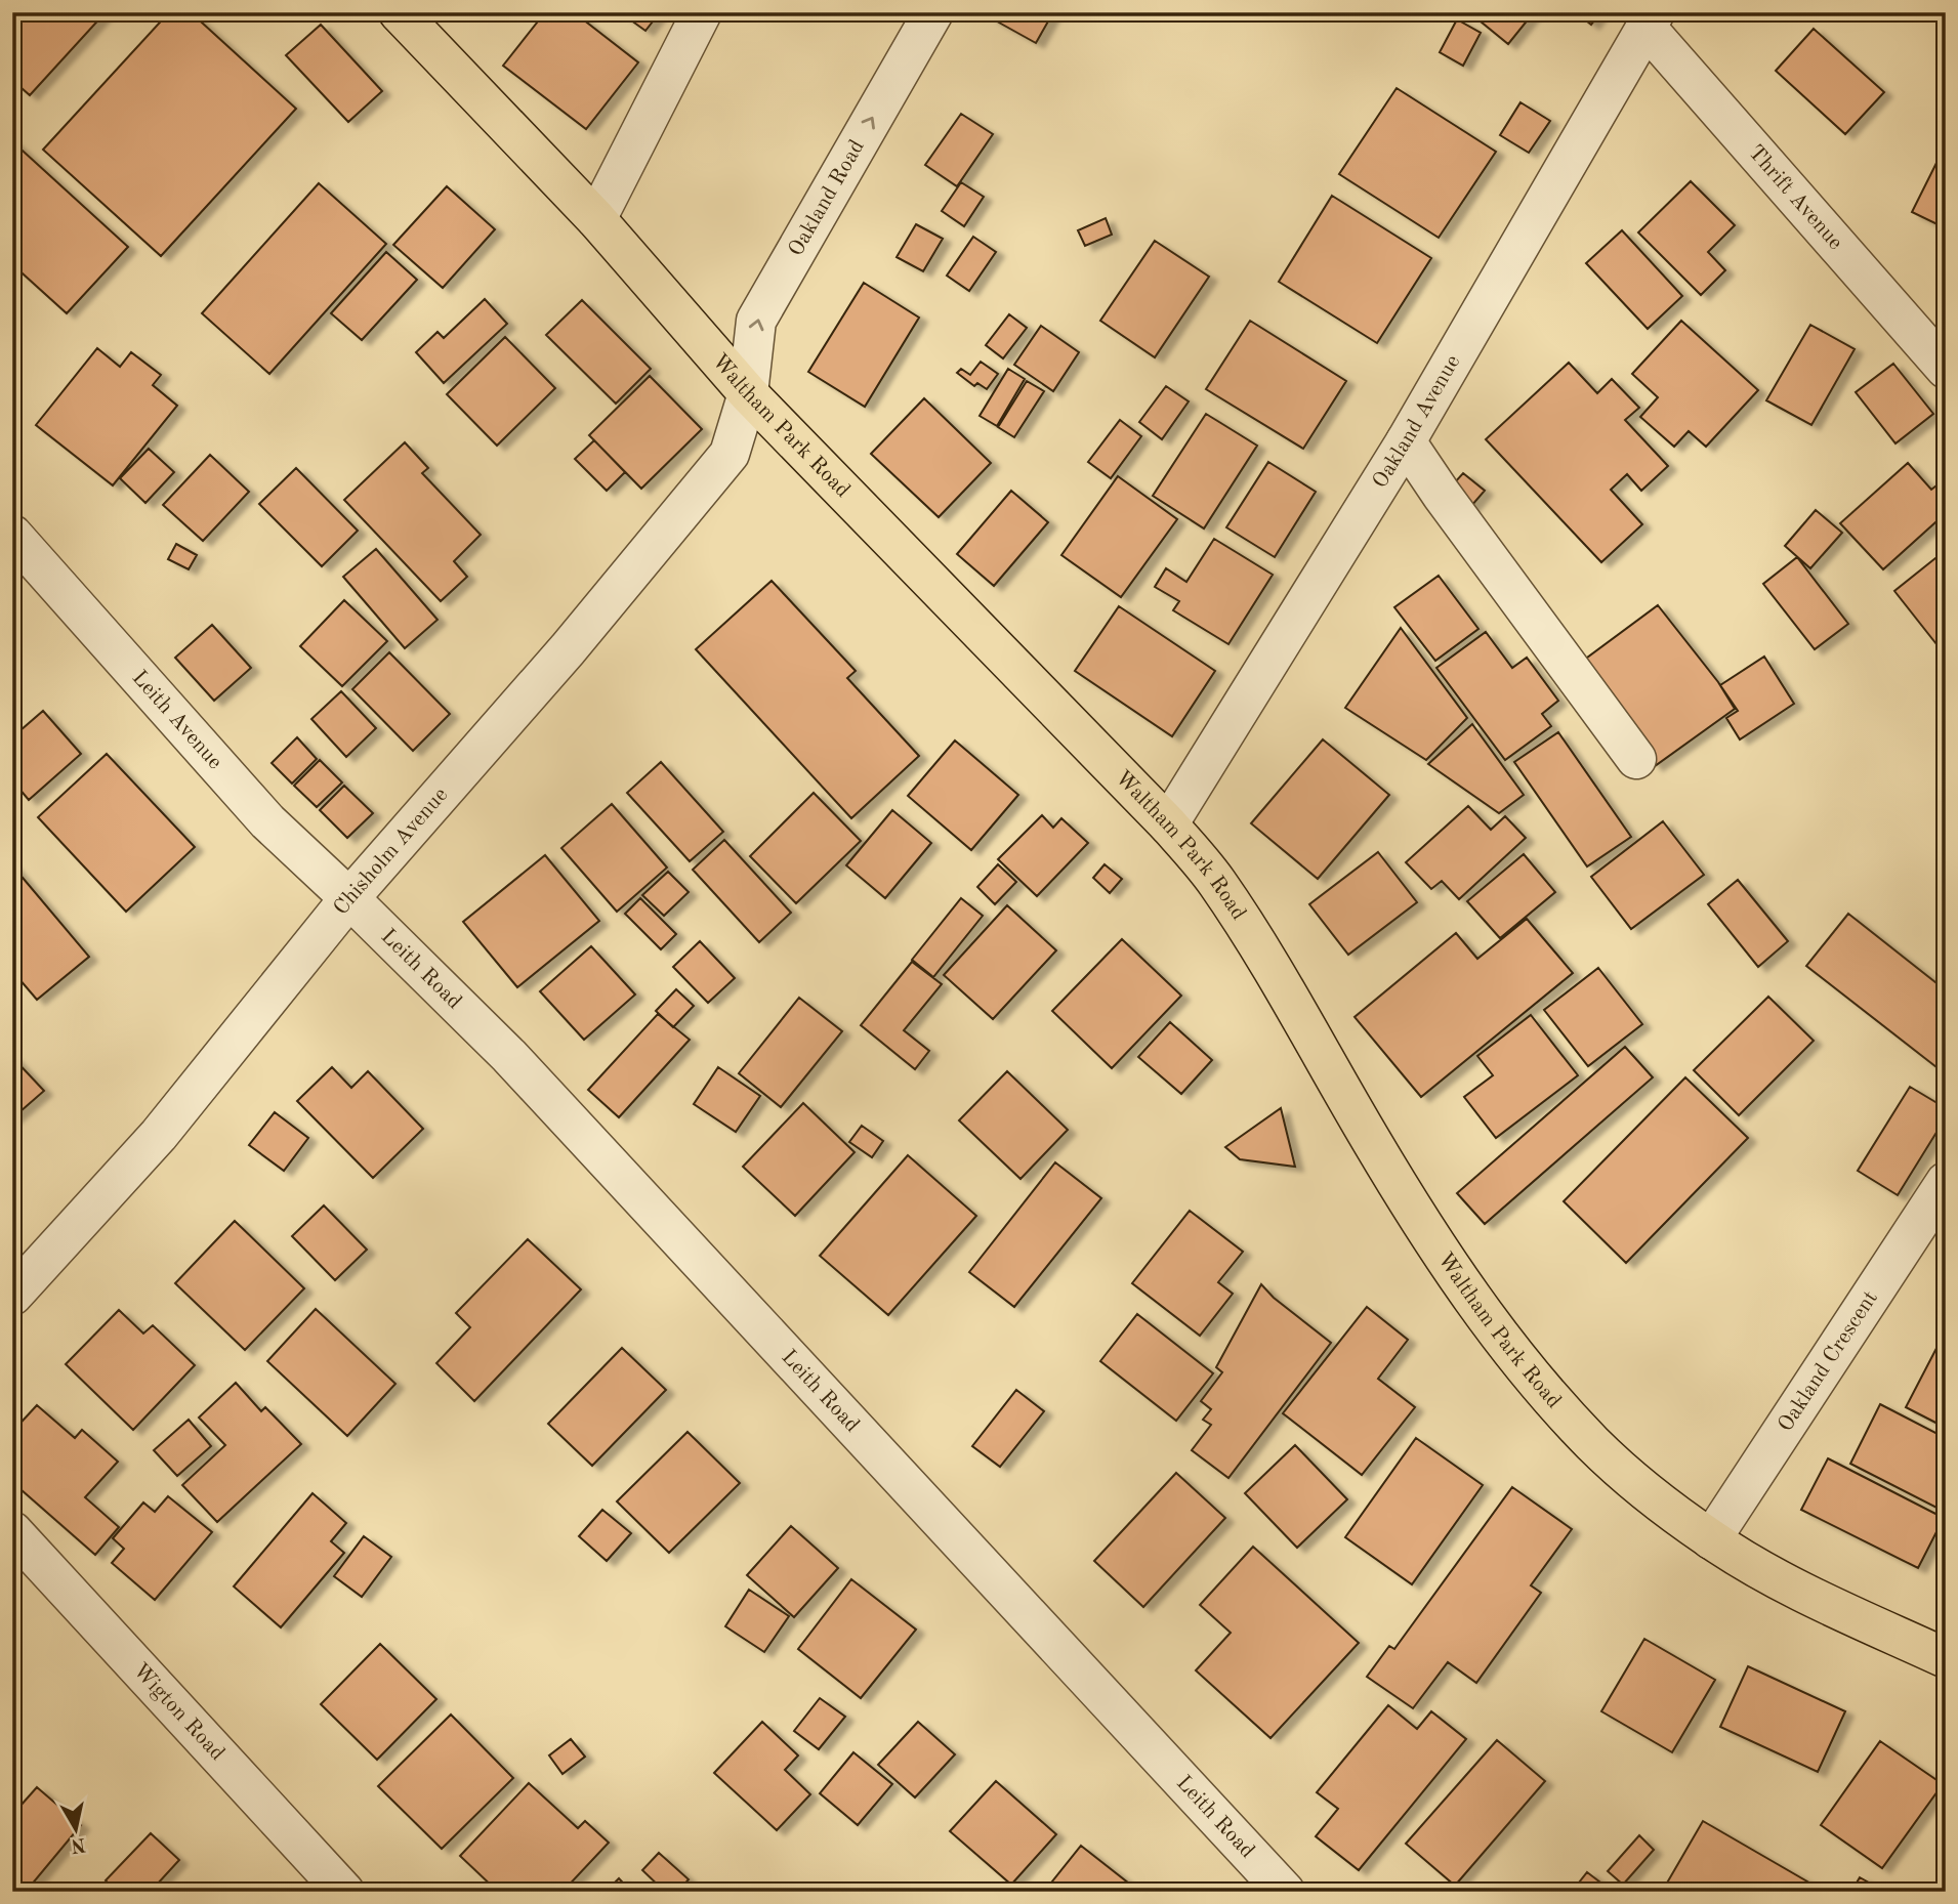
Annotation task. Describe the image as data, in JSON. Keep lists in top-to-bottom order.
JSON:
{
  "streets": {
    "main road": ["Waltham Park Road"],
    "street": [
      "Thrift Avenue",
      "Oakland Road",
      "Oakland Avenue",
      "Leith Avenue",
      "Chisholm Avenue",
      "Leith Road",
      "Oakland Crescent",
      "Wigton Road"
    ]
  },
  "crossings": [
    ["Thrift Avenue", "Oakland Avenue"],
    ["Oakland Road", "Waltham Park Road"],
    ["Oakland Road", "Chisholm Avenue"],
    ["Oakland Avenue", "Waltham Park Road"],
    ["Waltham Park Road", "Chisholm Avenue"],
    ["Waltham Park Road", "Oakland Crescent"],
    ["Leith Avenue", "Chisholm Avenue"],
    ["Leith Avenue", "Leith Road"],
    ["Chisholm Avenue", "Leith Road"]
  ],
  "north": "bottom"
}
